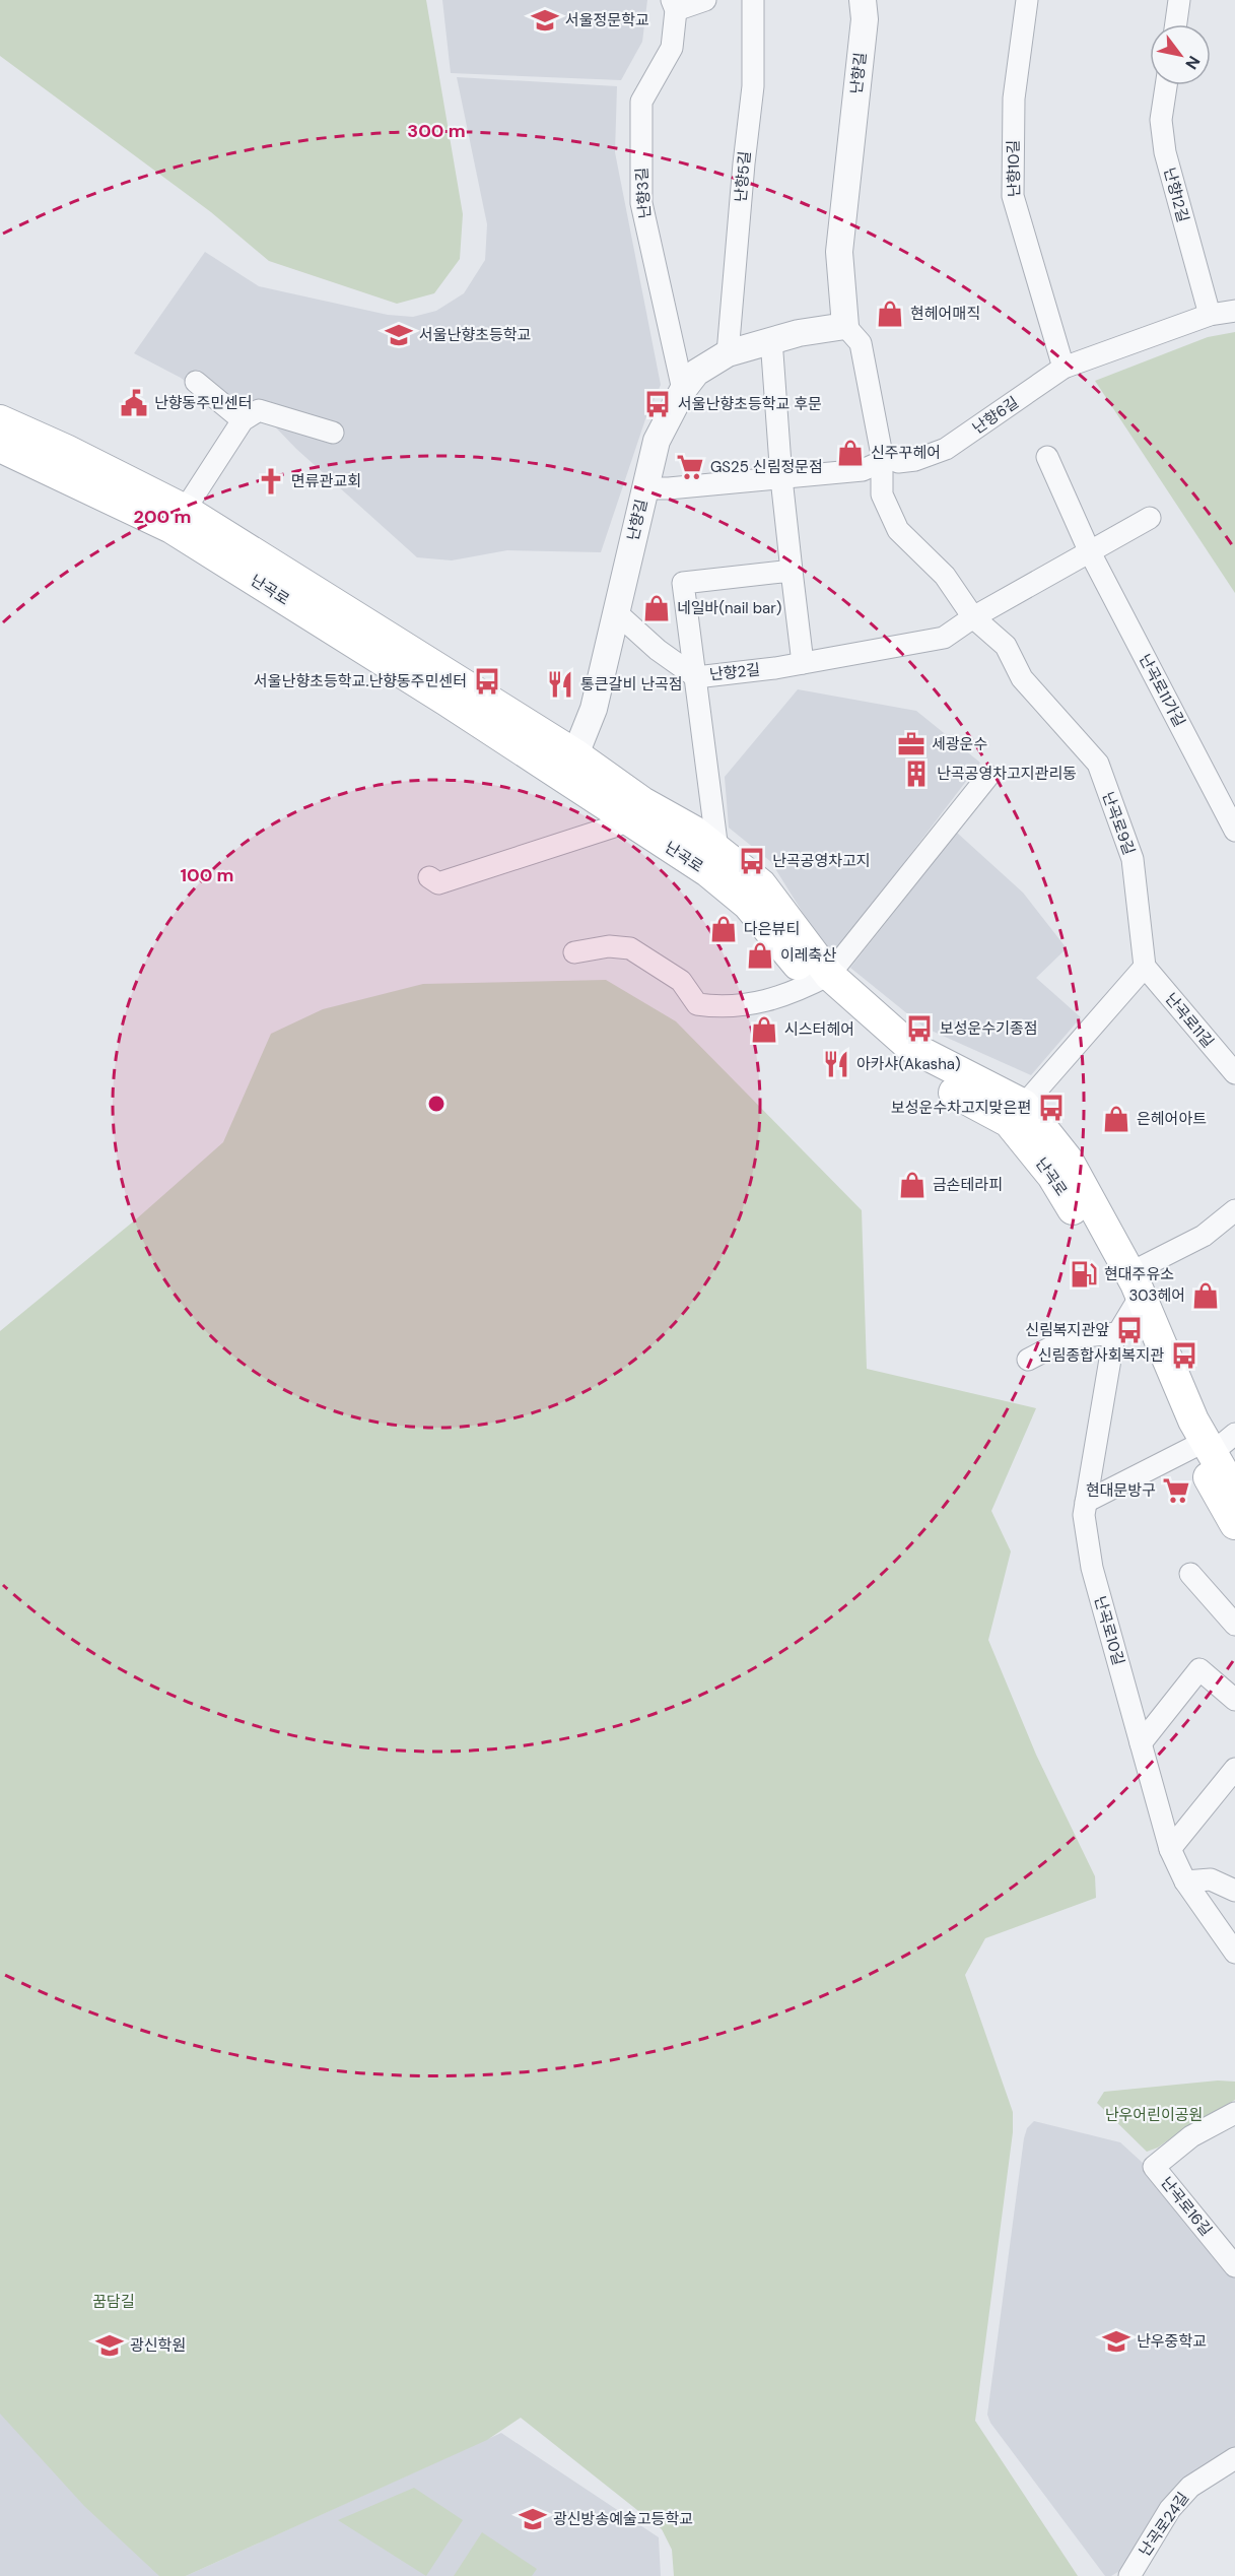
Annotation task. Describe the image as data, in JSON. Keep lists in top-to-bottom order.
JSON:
{
  "streets": {
    "main road": ["난곡로"],
    "street": [
      "난향길",
      "난향10길",
      "난향5길",
      "난향3길",
      "난향12길",
      "난향6길",
      "난향2길",
      "난곡로11가길",
      "난곡로9길",
      "난곡로11길",
      "난곡로10길",
      "난곡로16길",
      "난곡로24길"
    ]
  },
  "crossings": [
    ["난향길", "난향5길"],
    ["난향길", "난향3길"],
    ["난향길", "난곡로"],
    ["난향길", "난향2길"],
    ["난향10길", "난향6길"],
    ["난향12길", "난향6길"],
    ["난향6길", "난곡로9길"],
    ["난곡로", "난곡로10길"],
    ["난향2길", "난곡로9길"],
    ["난곡로9길", "난곡로11길"]
  ],
  "parks": ["난우어린이공원", "꿈담길"],
  "places": {
    "school or university": [
      "서울정문학교",
      "서울난향초등학교",
      "난우중학교",
      "광신학원",
      "광신방송예술고등학교"
    ],
    "shop": [
      "현헤어매직",
      "신주꾸헤어",
      "네일바(nail bar)",
      "다은뷰티",
      "이레축산",
      "시스터헤어",
      "은헤어아트",
      "금손테라피",
      "303헤어"
    ],
    "public building": ["난향동주민센터"],
    "bus stop": [
      "서울난향초등학교 후문",
      "서울난향초등학교.난향동주민센터",
      "난곡공영차고지",
      "보성운수기종점",
      "보성운수차고지맞은편",
      "신림복지관앞",
      "신림종합사회복지관"
    ],
    "supermarket": ["GS25 신림정문점", "현대문방구"],
    "church": ["면류관교회"],
    "restaurant": ["통큰갈비 난곡점", "아카샤(Akasha)"],
    "office": ["세광운수"],
    "building": ["난곡공영차고지관리동"],
    "fuel station": ["현대주유소"]
  },
  "north": "bottom right",
  "rings": ["300 m", "200 m", "100 m"]
}
